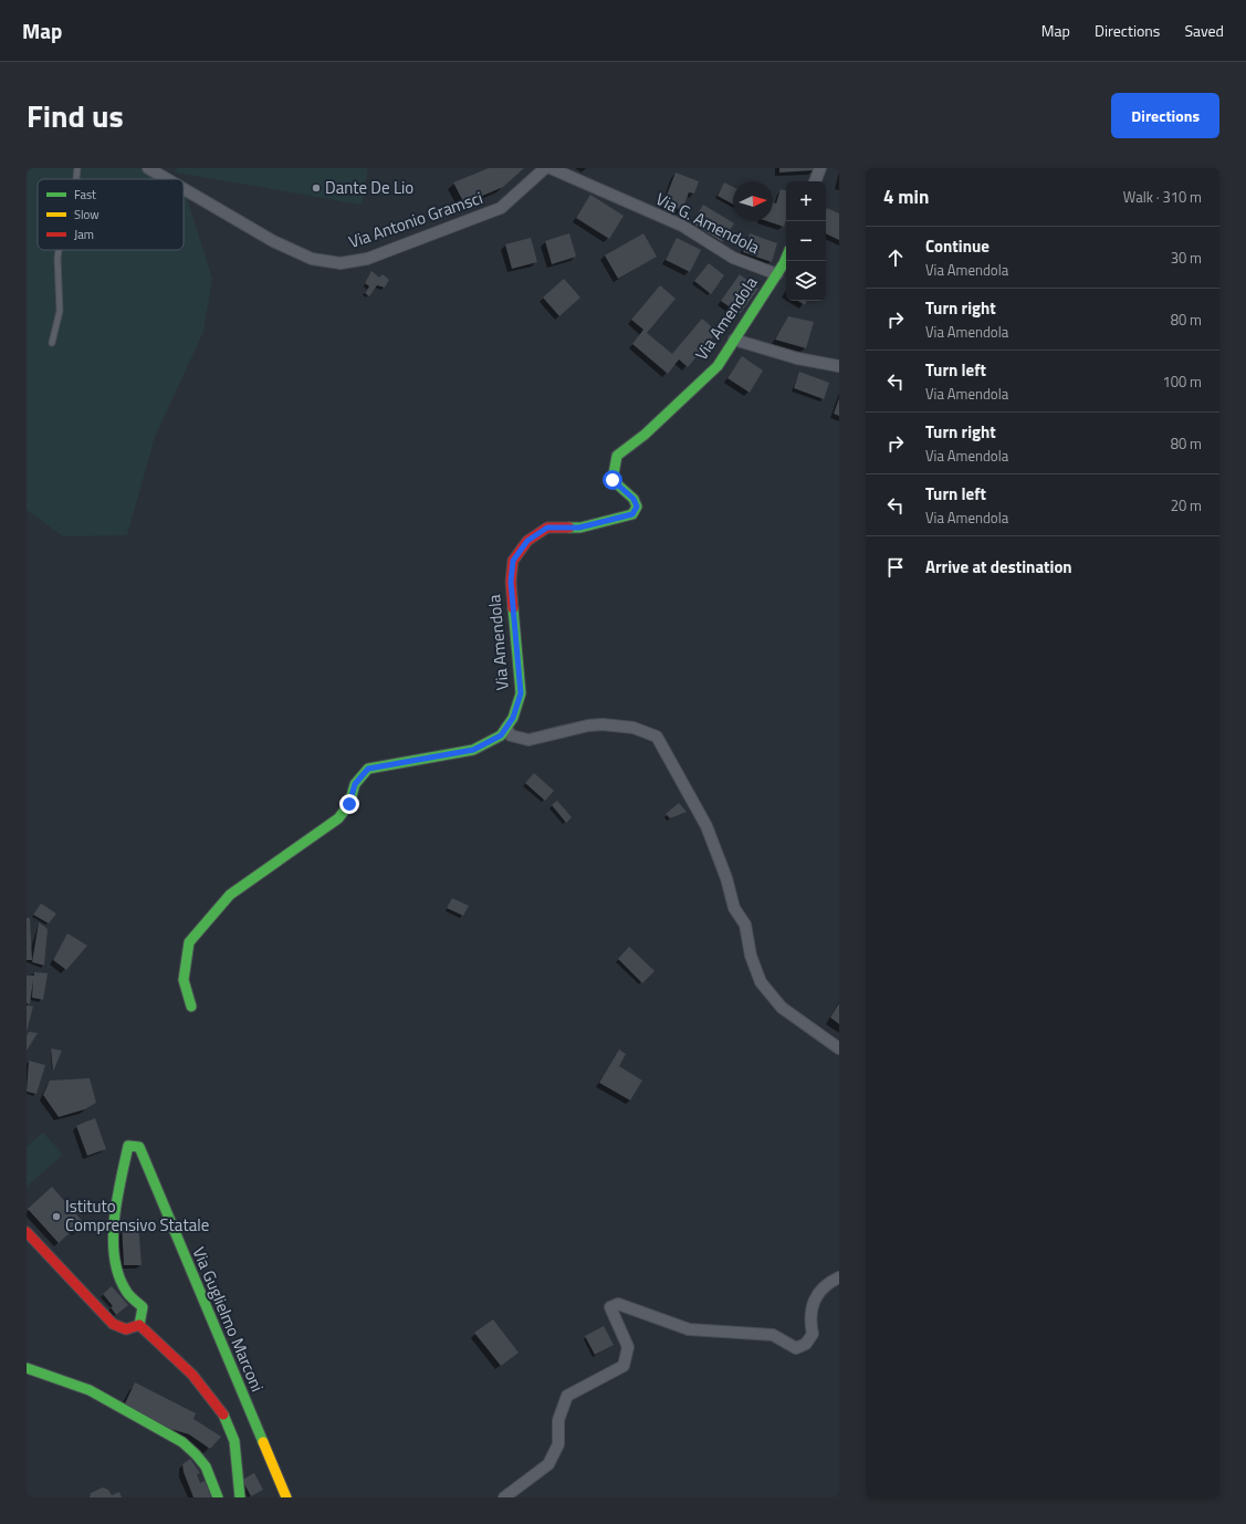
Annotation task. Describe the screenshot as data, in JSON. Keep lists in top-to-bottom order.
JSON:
{
  "streets": {
    "street": [
      "Via Antonio Gramsci",
      "Via G. Amendola",
      "Via Amendola",
      "Via Guglielmo Marconi"
    ]
  },
  "crossings": [
    ["Via G. Amendola", "Via Amendola"]
  ],
  "places": ["Dante De Lio", "Istituto Comprensivo Statale"],
  "legend": ["Fast", "Slow", "Jam"],
  "north": "right",
  "page": {
    "header": "Map",
    "nav": ["Map", "Directions", "Saved"],
    "title": "Find us",
    "buttons": "Directions",
    "heading": ["4 min", "Walk · 310 m"],
    "map_buttons": ["+", "−"],
    "list": [
      ["Continue", "Via Amendola", "30 m"],
      ["Turn right", "Via Amendola", "80 m"],
      ["Turn left", "Via Amendola", "100 m"],
      ["Turn right", "Via Amendola", "80 m"],
      ["Turn left", "Via Amendola", "20 m"],
      "Arrive at destination"
    ]
  }
}
